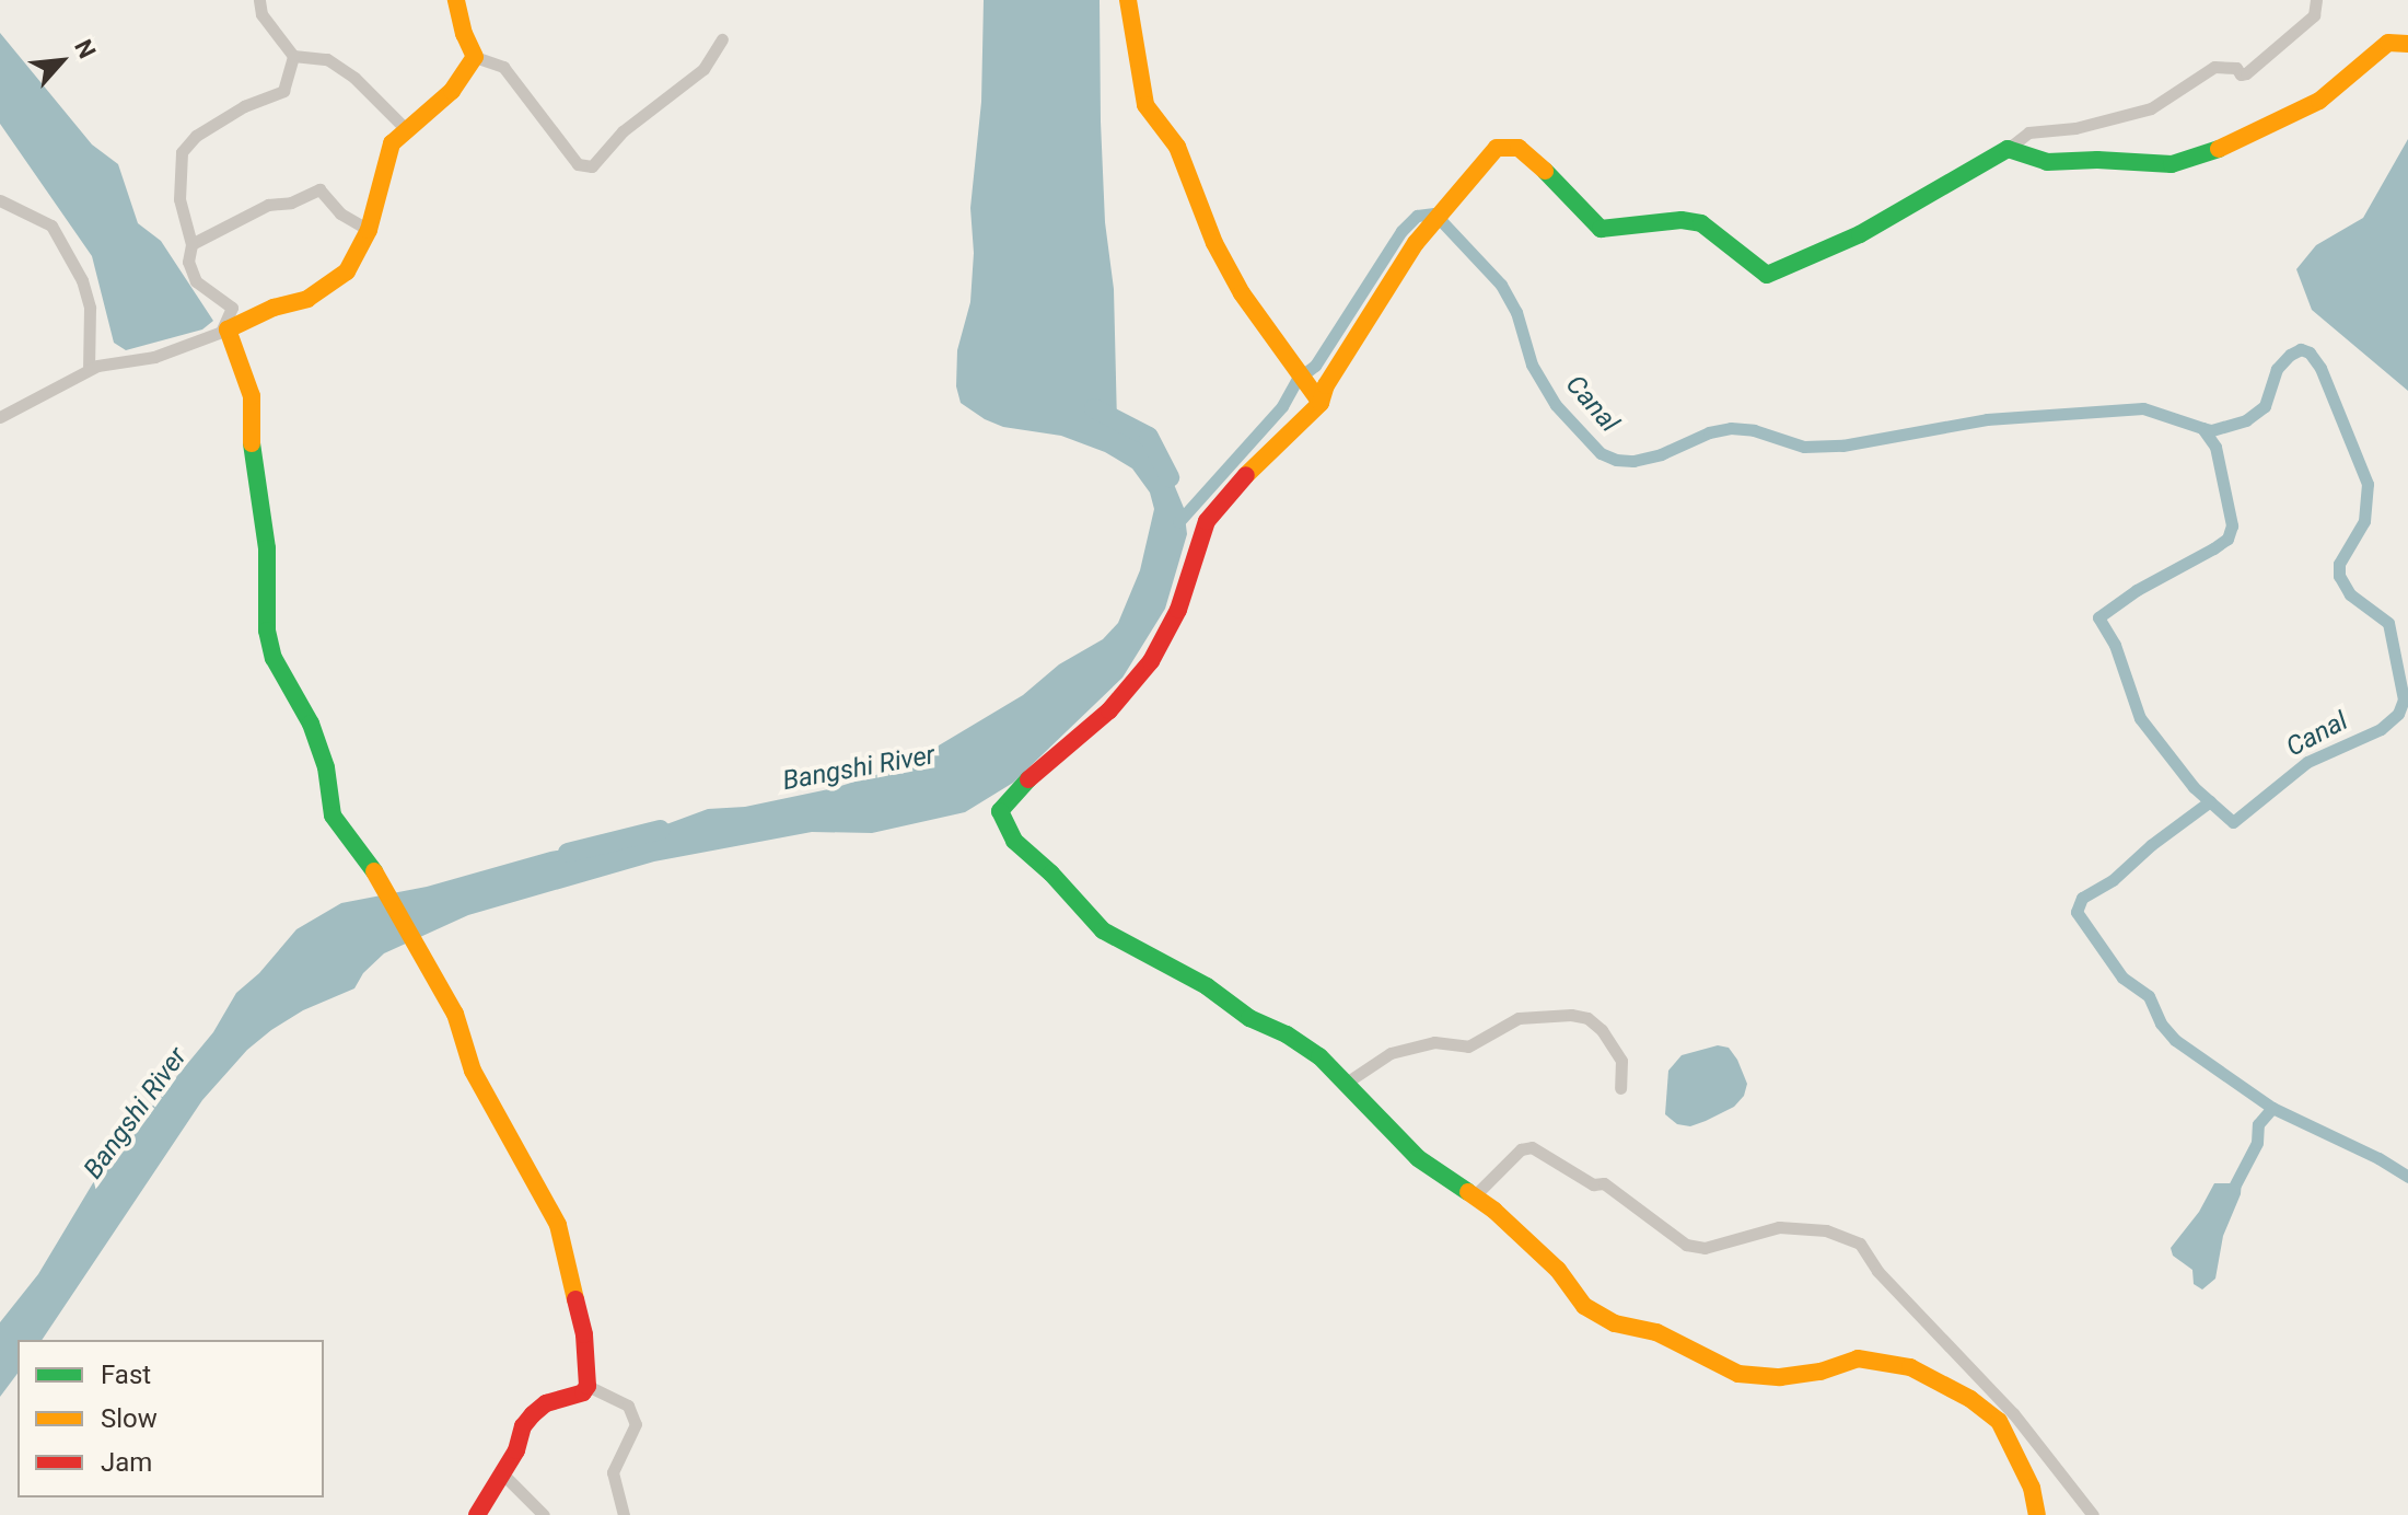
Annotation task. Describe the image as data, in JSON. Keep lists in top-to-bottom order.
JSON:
{
  "water": ["Canal", "Bangshi River"],
  "legend": ["Fast", "Slow", "Jam"],
  "north": "top right"
}
